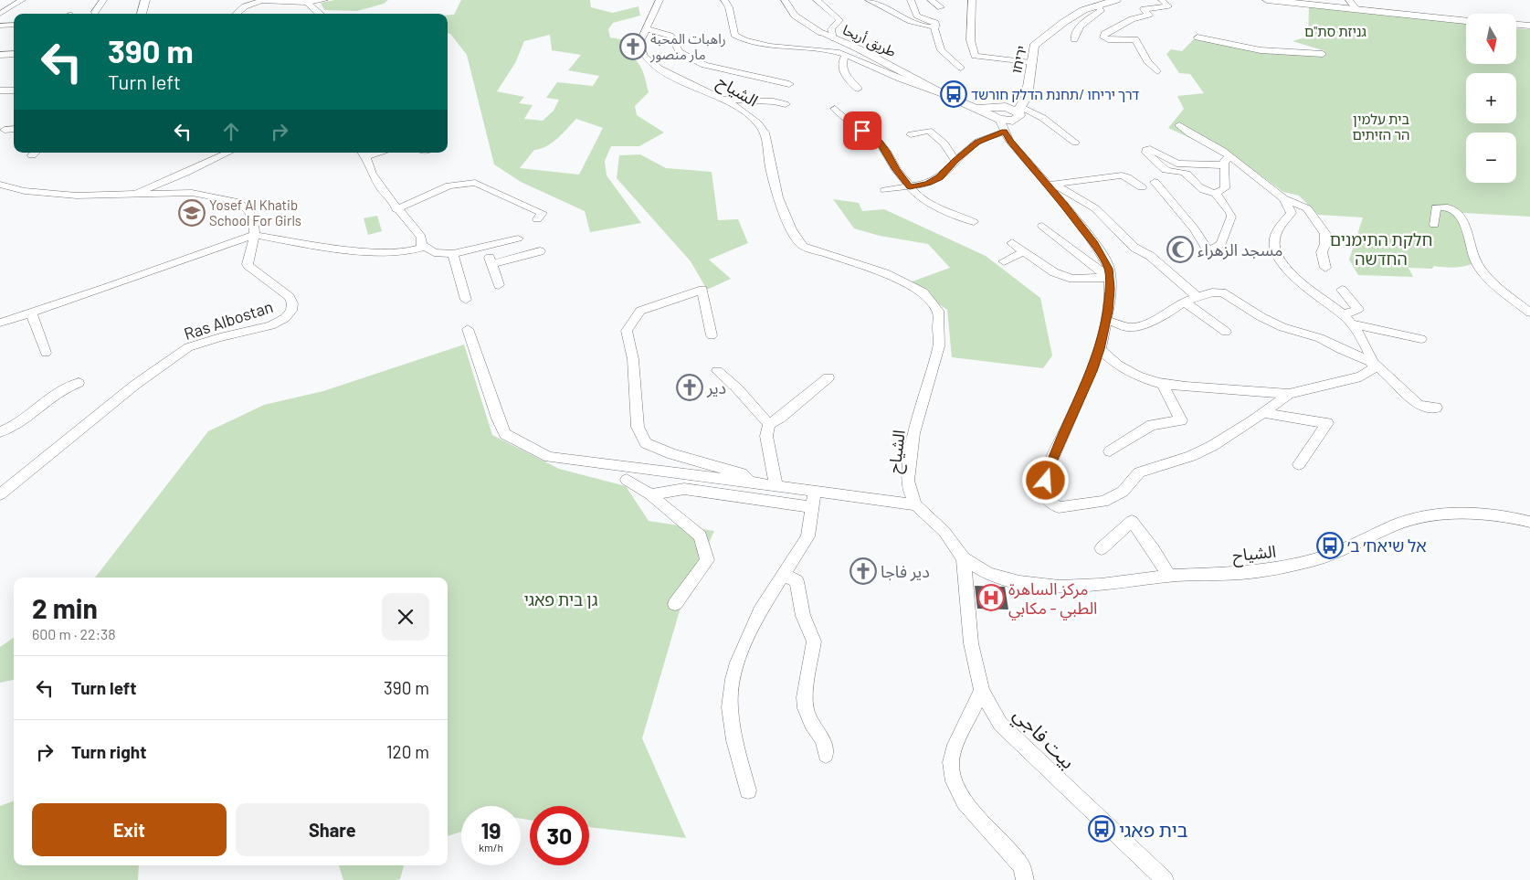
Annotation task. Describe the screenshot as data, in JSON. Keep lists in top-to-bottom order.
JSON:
{
  "streets": {
    "main road": ["طريق أريحا", "יריחו"],
    "street": ["الشياح", "Ras Albostan", "بيت فاجي"]
  },
  "crossings": [
    ["الشياح", "بيت فاجي"]
  ],
  "parks": [
    "גניזת סת\"ם",
    "בית עלמין הר הזיתים",
    "חלקת התימנים החדשה",
    "גן בית פאגי"
  ],
  "places": {
    "church": ["راهبات المحبة مار منصور", "دير", "دير فاجا"],
    "bus stop": ["דרך יריחו /תחנת הדלק חורשד", "אל שיאח׳ ב׳", "בית פאגי"],
    "school or university": ["Yosef Al Khatib School For Girls"],
    "mosque": ["مسجد الزهراء"],
    "hospital": ["مركز الساهرة الطبي - مكابي"]
  },
  "north": "bottom",
  "page": {
    "map_buttons": ["+", "−"],
    "turn": ["390 m", "Turn left"],
    "heading": ["2 min", "600 m · 22:38"],
    "list": [
      {
        "name": "Turn left",
        "value": "390 m"
      },
      {
        "name": "Turn right",
        "value": "120 m"
      }
    ],
    "buttons": ["Exit", "Share"],
    "speed": "19 km/h",
    "limit": "30"
  }
}
